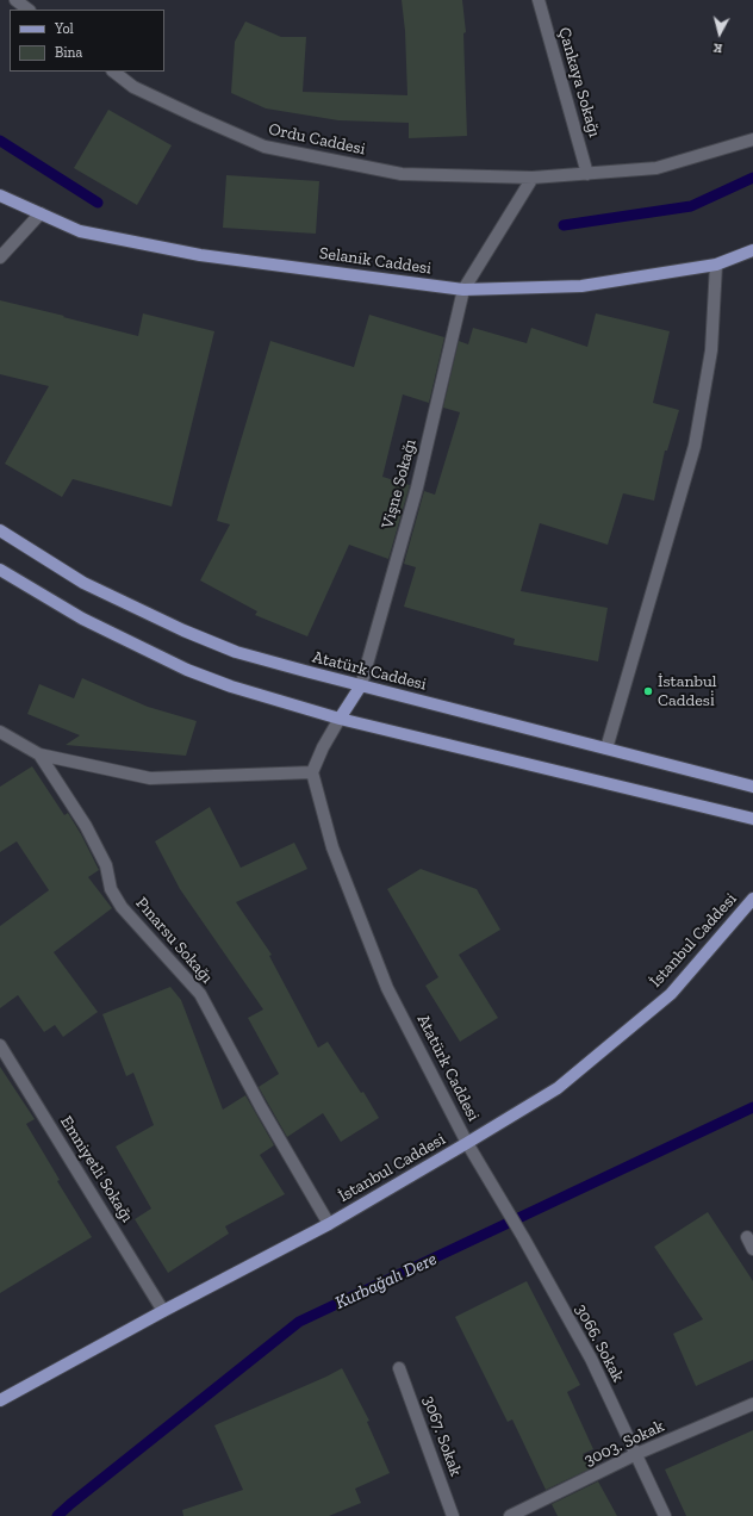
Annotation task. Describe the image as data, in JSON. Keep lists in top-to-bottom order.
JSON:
{
  "streets": {
    "main road": ["Selanik Caddesi", "Atatürk Caddesi", "İstanbul Caddesi"],
    "street": [
      "Çankaya Sokağı",
      "Ordu Caddesi",
      "Vişne Sokağı",
      "Pınarsu Sokağı",
      "Emniyetli Sokağı",
      "3066. Sokak",
      "3067. Sokak",
      "3003. Sokak"
    ]
  },
  "crossings": [
    ["Çankaya Sokağı", "Ordu Caddesi"],
    ["Selanik Caddesi", "Vişne Sokağı"],
    ["Vişne Sokağı", "Atatürk Caddesi"],
    ["Atatürk Caddesi", "Pınarsu Sokağı"],
    ["Atatürk Caddesi", "İstanbul Caddesi"],
    ["Atatürk Caddesi", "3066. Sokak"],
    ["Pınarsu Sokağı", "İstanbul Caddesi"],
    ["İstanbul Caddesi", "Emniyetli Sokağı"],
    ["3066. Sokak", "3003. Sokak"]
  ],
  "water": ["Kurbağalı Dere"],
  "places": ["İstanbul Caddesi̇"],
  "legend": ["Yol", "Bina"],
  "north": "bottom"
}
